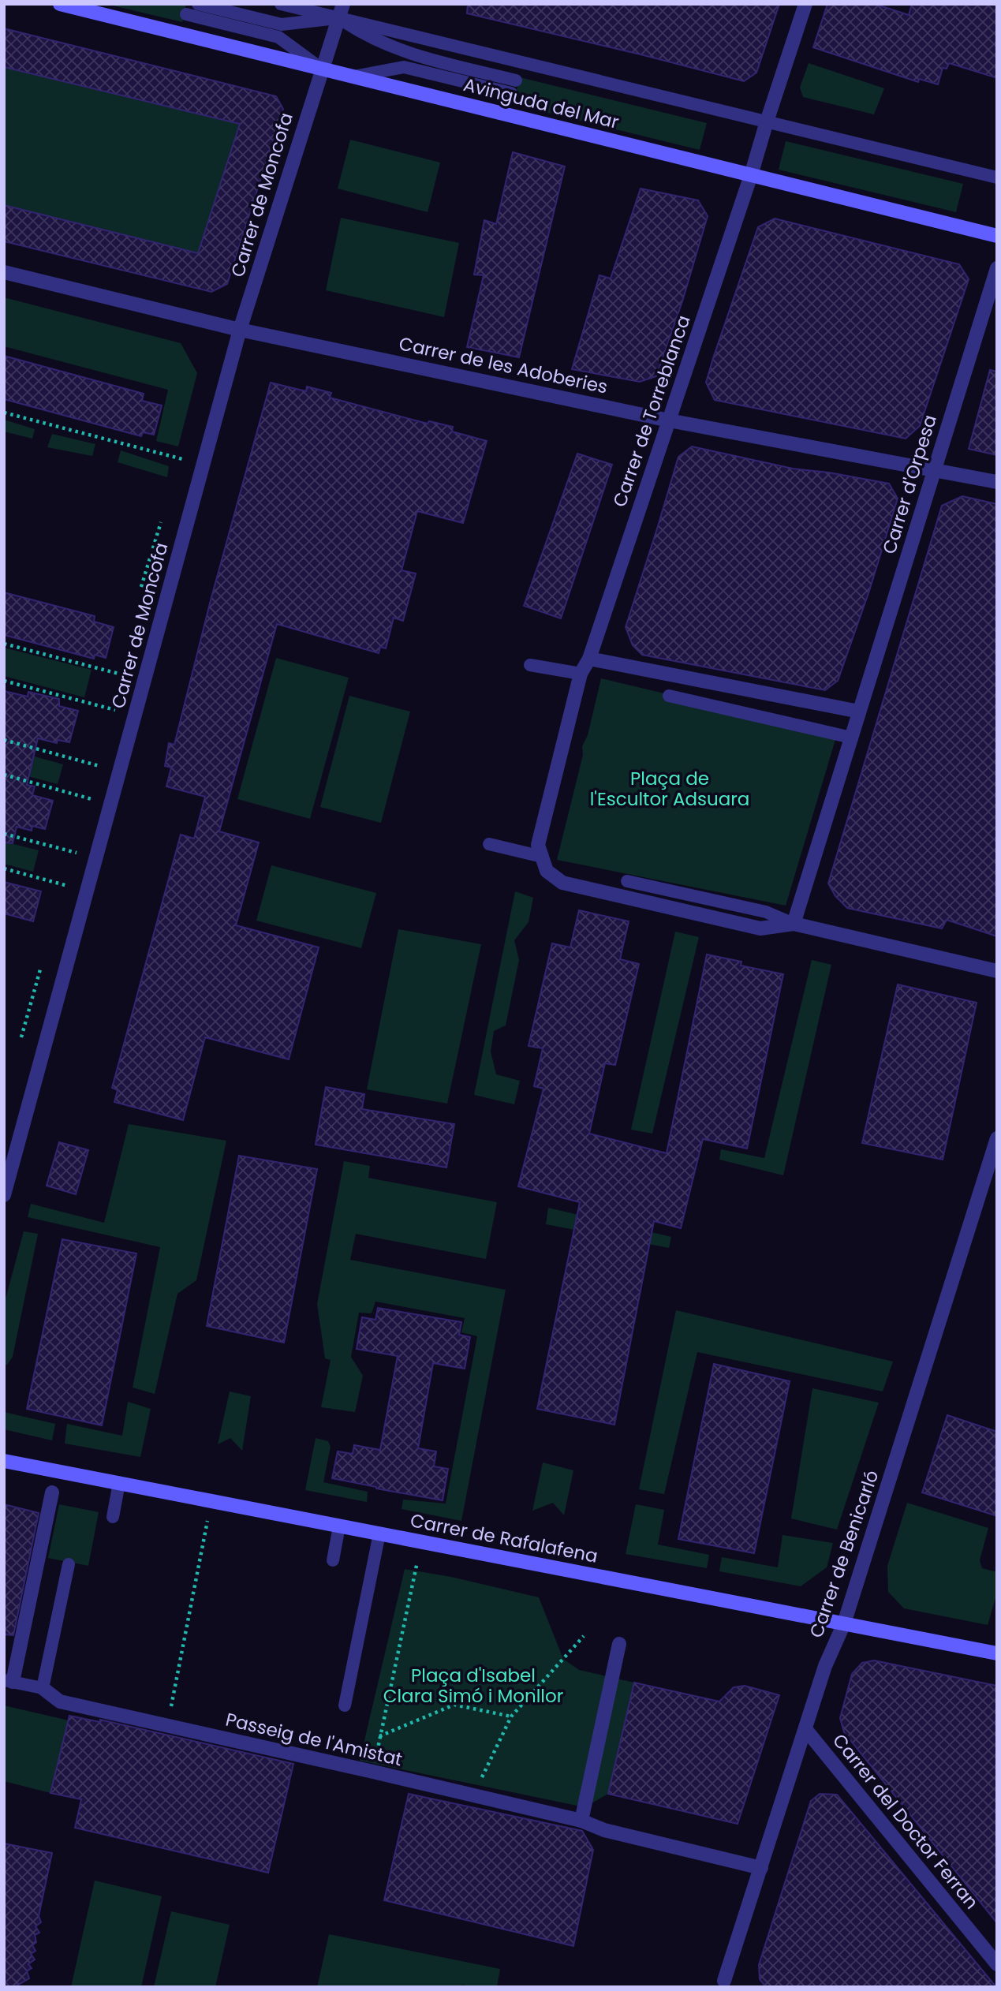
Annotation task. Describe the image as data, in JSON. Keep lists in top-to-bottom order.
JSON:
{
  "streets": {
    "street": [
      "Avinguda del Mar",
      "Carrer de Moncofa",
      "Carrer de les Adoberies",
      "Carrer de Torreblanca",
      "Carrer d'Orpesa",
      "Carrer de Rafalafena",
      "Carrer de Benicarló",
      "Passeig de l'Amistat",
      "Carrer del Doctor Ferran"
    ]
  },
  "crossings": [
    ["Avinguda del Mar", "Carrer de Moncofa"],
    ["Avinguda del Mar", "Carrer de Torreblanca"],
    ["Carrer de Moncofa", "Carrer de les Adoberies"],
    ["Carrer de les Adoberies", "Carrer de Torreblanca"],
    ["Carrer de les Adoberies", "Carrer d'Orpesa"],
    ["Carrer de Rafalafena", "Carrer de Benicarló"],
    ["Carrer de Benicarló", "Passeig de l'Amistat"],
    ["Carrer de Benicarló", "Carrer del Doctor Ferran"]
  ],
  "parks": ["Plaça de l'Escultor Adsuara", "Plaça d'Isabel Clara Simó i Monllor"]
}
